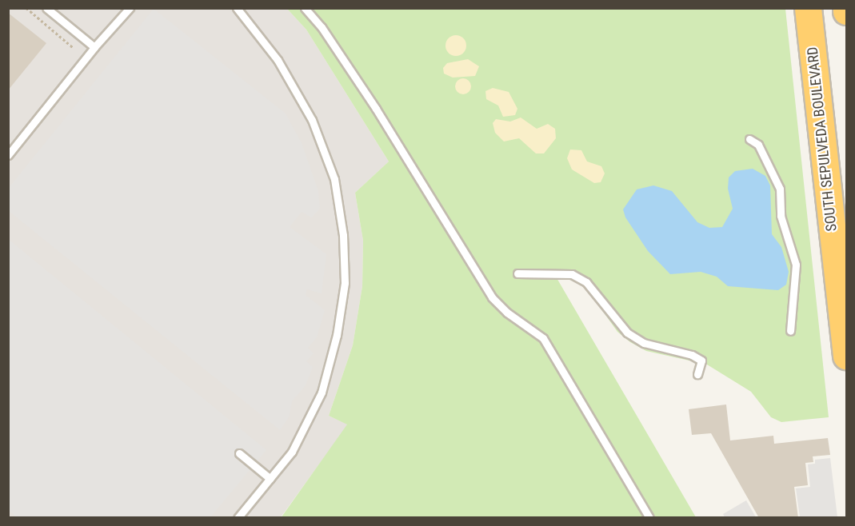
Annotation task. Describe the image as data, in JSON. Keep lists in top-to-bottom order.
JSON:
{
  "streets": {
    "highway": ["SOUTH SEPULVEDA BOULEVARD"]
  }
}
